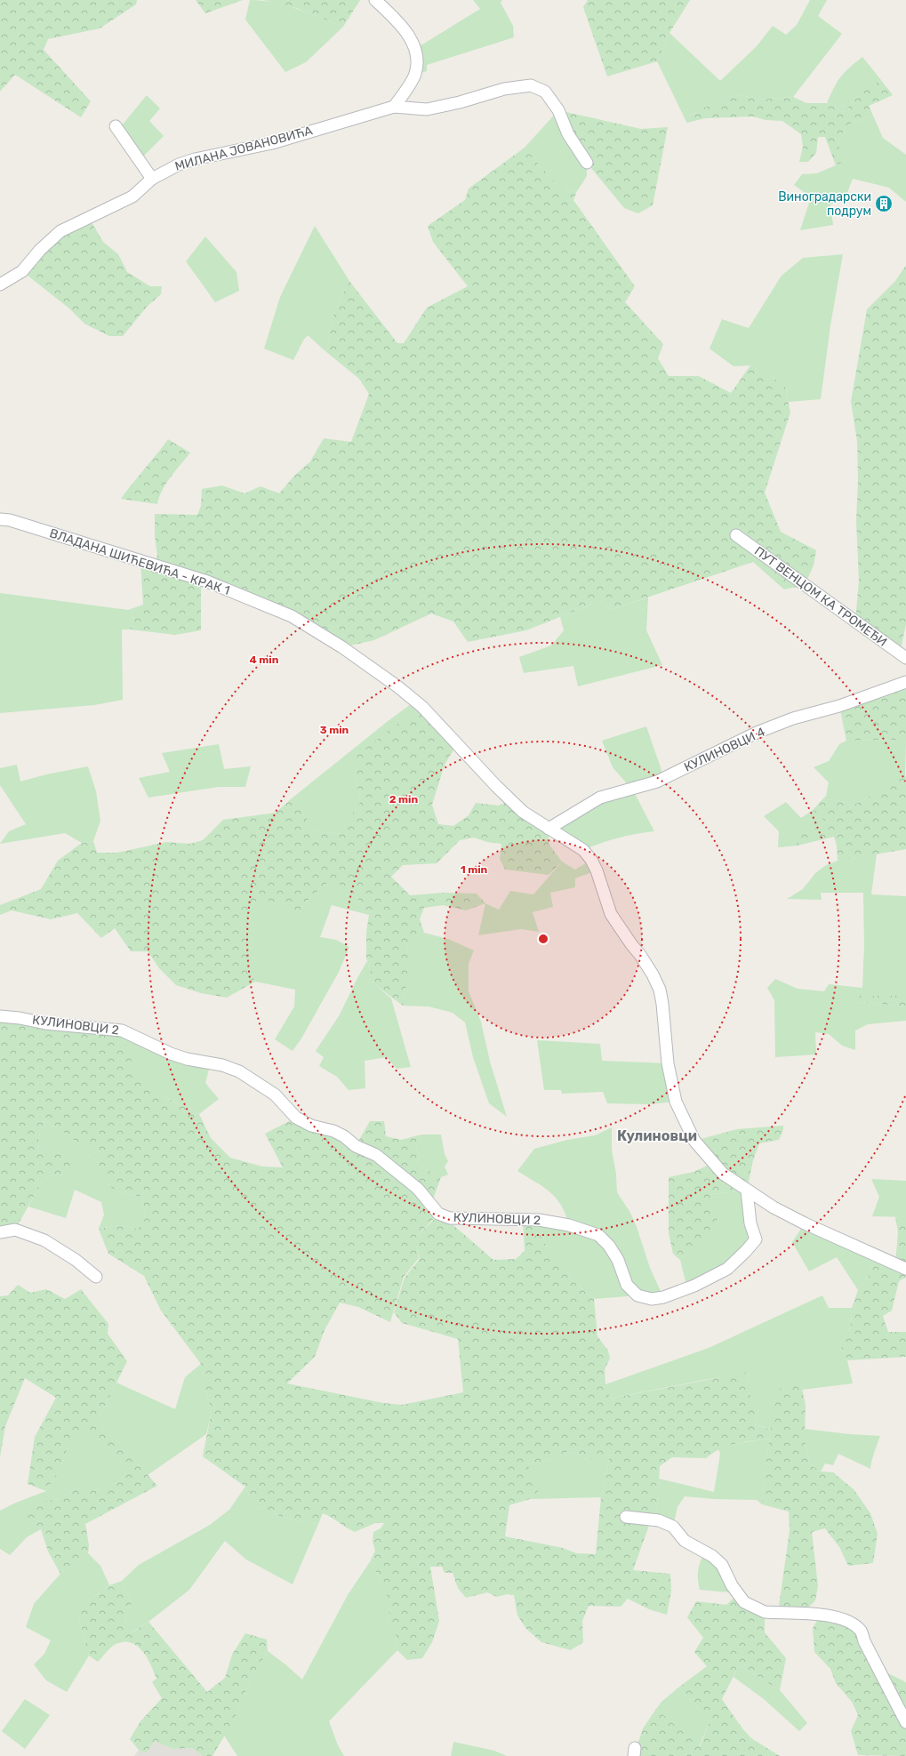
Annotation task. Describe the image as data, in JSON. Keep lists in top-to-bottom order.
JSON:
{
  "streets": {
    "street": [
      "МИЛАНА ЈОВАНОВИЋА",
      "ВЛАДАНА ШИЋЕВИЋА - КРАК 1",
      "ПУТ ВЕНЦОМ КА ТРОМЕЂИ",
      "КУЛИНОВЦИ 4",
      "КУЛИНОВЦИ 2"
    ]
  },
  "crossings": [
    ["ВЛАДАНА ШИЋЕВИЋА - КРАК 1", "КУЛИНОВЦИ 4"],
    ["ВЛАДАНА ШИЋЕВИЋА - КРАК 1", "КУЛИНОВЦИ 2"]
  ],
  "districts": ["Кулиновци"],
  "places": {
    "building": ["Виноградарски подрум"]
  },
  "rings": [
    "4 min",
    "3 min",
    "2 min",
    "1 min"
  ]
}
